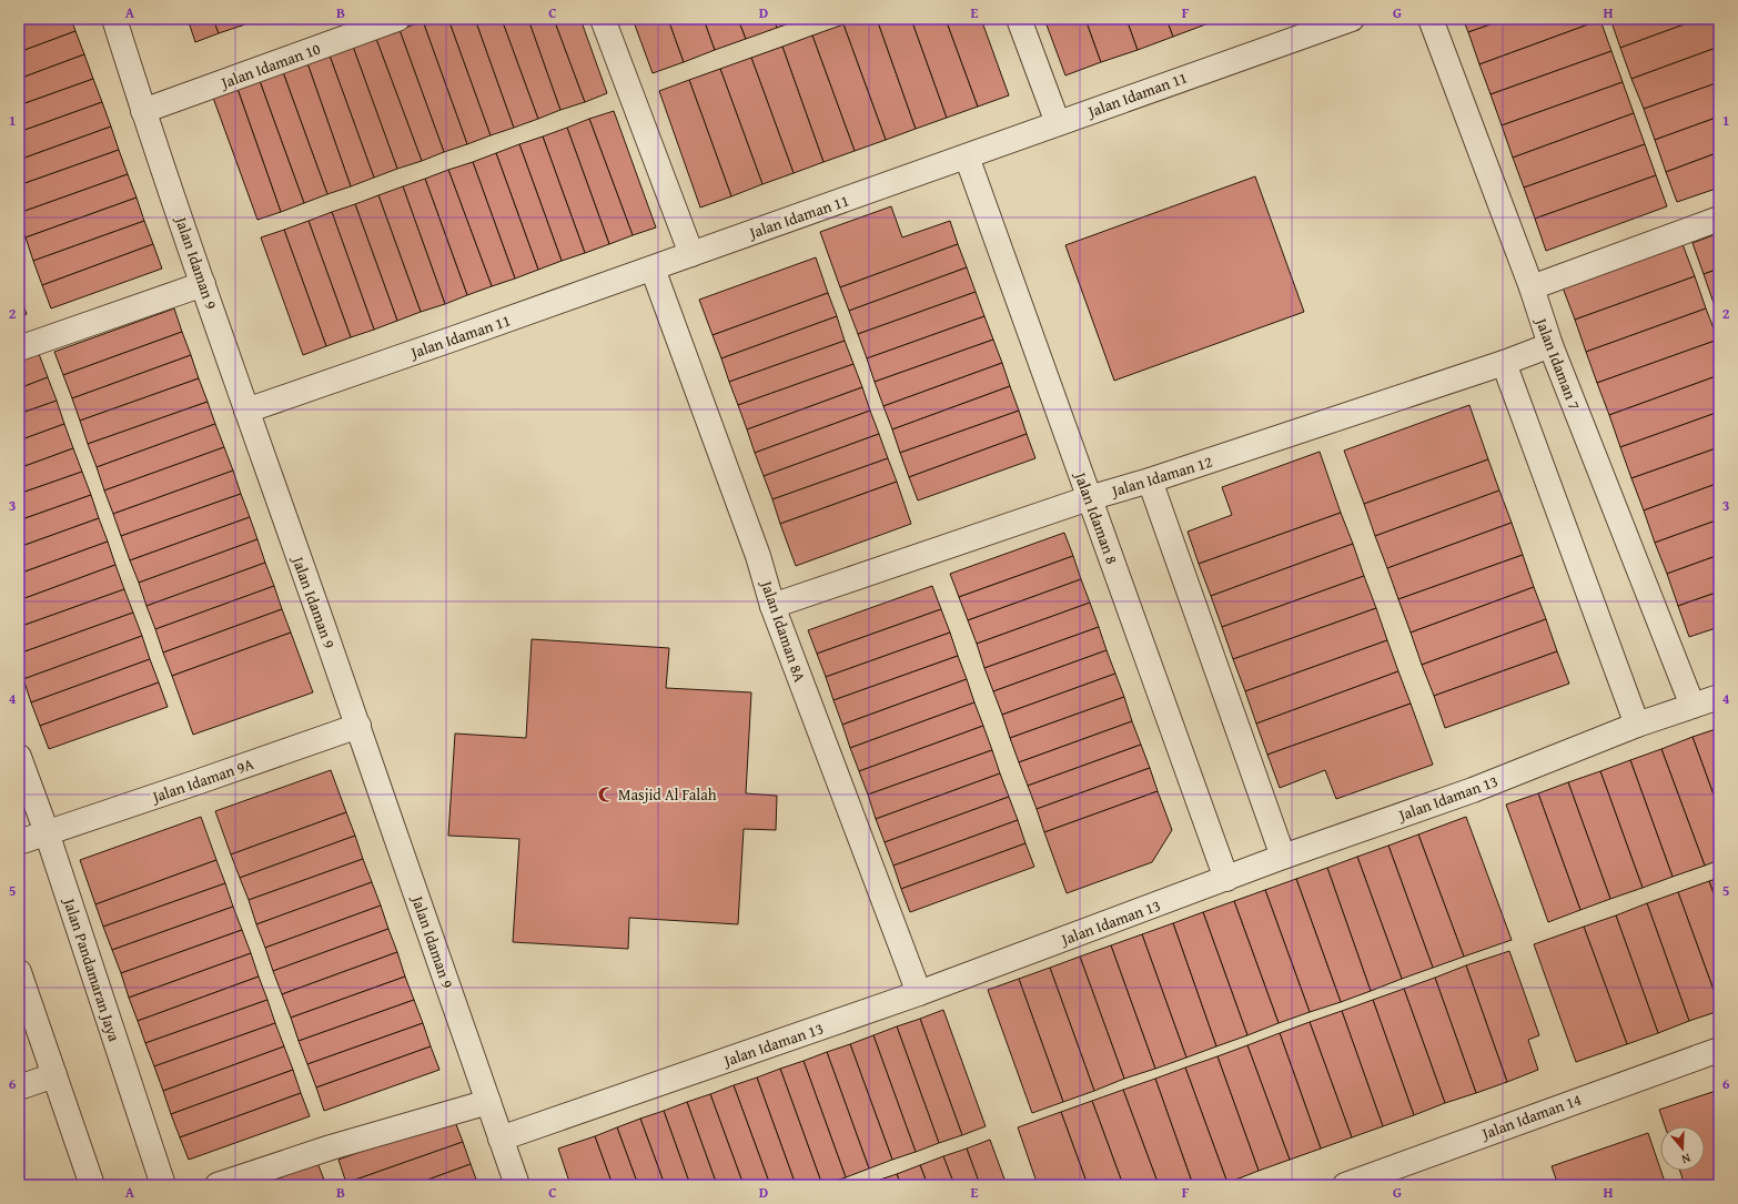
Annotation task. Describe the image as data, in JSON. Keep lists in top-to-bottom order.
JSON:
{
  "streets": {
    "street": [
      "Jalan Idaman 10",
      "Jalan Idaman 11",
      "Jalan Idaman 9",
      "Jalan Idaman 7",
      "Jalan Idaman 12",
      "Jalan Idaman 8",
      "Jalan Idaman 8A",
      "Jalan Idaman 9A",
      "Jalan Idaman 13",
      "Jalan Pandamaran Jaya",
      "Jalan Idaman 14"
    ]
  },
  "crossings": [
    ["Jalan Idaman 10", "Jalan Idaman 9"],
    ["Jalan Idaman 11", "Jalan Idaman 9"],
    ["Jalan Idaman 11", "Jalan Idaman 8"],
    ["Jalan Idaman 11", "Jalan Idaman 8A"],
    ["Jalan Idaman 9", "Jalan Idaman 9A"],
    ["Jalan Idaman 9", "Jalan Idaman 13"],
    ["Jalan Idaman 7", "Jalan Idaman 12"],
    ["Jalan Idaman 7", "Jalan Idaman 13"],
    ["Jalan Idaman 12", "Jalan Idaman 8"],
    ["Jalan Idaman 12", "Jalan Idaman 8A"],
    ["Jalan Idaman 8", "Jalan Idaman 13"],
    ["Jalan Idaman 8A", "Jalan Idaman 13"],
    ["Jalan Idaman 9A", "Jalan Pandamaran Jaya"]
  ],
  "places": {
    "mosque": ["Masjid Al Falah"]
  },
  "north": "bottom",
  "grid": {
    "columns": [
      "A",
      "B",
      "C",
      "D",
      "E",
      "F",
      "G",
      "H"
    ],
    "rows": [
      "1",
      "2",
      "3",
      "4",
      "5",
      "6"
    ]
  }
}
